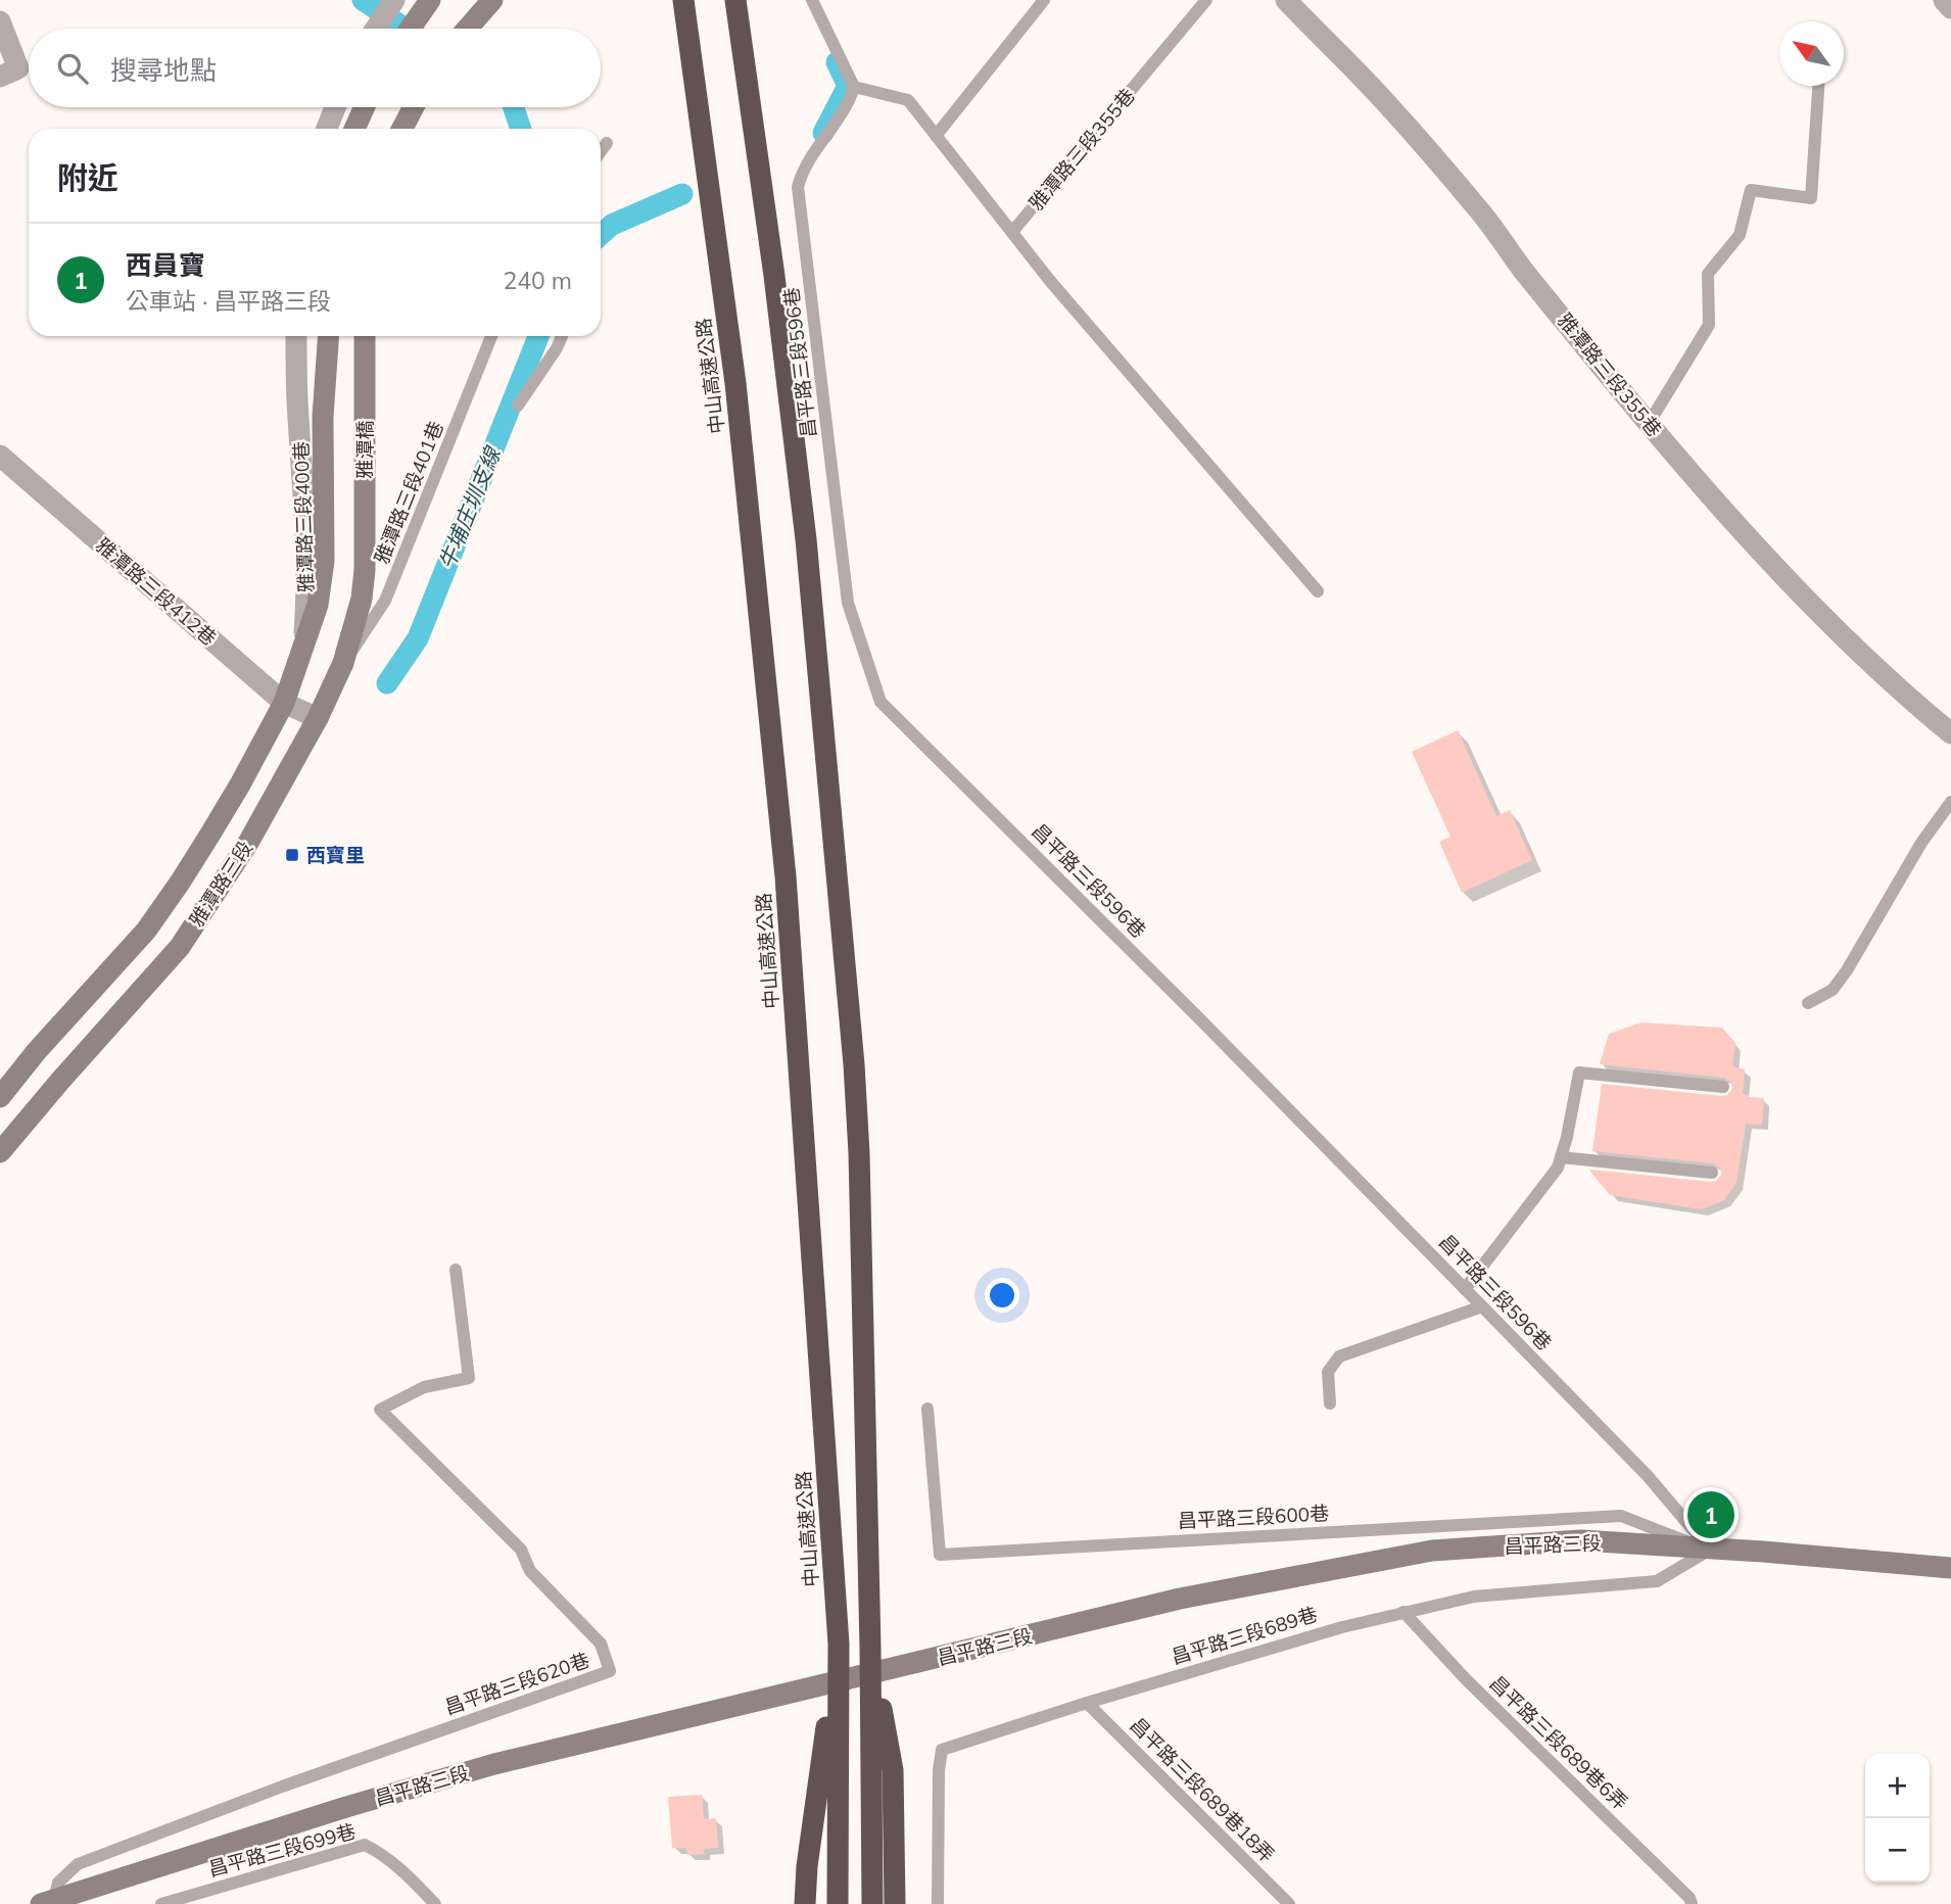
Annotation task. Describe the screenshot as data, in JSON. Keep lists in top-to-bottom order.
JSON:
{
  "streets": {
    "highway": ["中山高速公路"],
    "street": [
      "雅潭路三段355巷",
      "雅潭橋",
      "雅潭路三段400巷",
      "雅潭路三段412巷",
      "雅潭路三段",
      "昌平路三段"
    ],
    "lane": [
      "昌平路三段596巷",
      "雅潭路三段401巷",
      "昌平路三段600巷",
      "昌平路三段689巷",
      "昌平路三段620巷",
      "昌平路三段689巷6弄",
      "昌平路三段689巷18弄",
      "昌平路三段699巷"
    ]
  },
  "crossings": [
    ["昌平路三段596巷", "昌平路三段600巷"],
    ["昌平路三段596巷", "昌平路三段"],
    ["昌平路三段596巷", "昌平路三段689巷"],
    ["雅潭橋", "雅潭路三段"],
    ["雅潭路三段401巷", "雅潭路三段"],
    ["雅潭路三段400巷", "雅潭路三段412巷"],
    ["雅潭路三段400巷", "雅潭路三段"],
    ["雅潭路三段412巷", "雅潭路三段"],
    ["昌平路三段600巷", "昌平路三段"],
    ["昌平路三段600巷", "昌平路三段689巷"],
    ["昌平路三段", "昌平路三段689巷"],
    ["昌平路三段", "昌平路三段620巷"],
    ["昌平路三段689巷", "昌平路三段689巷6弄"],
    ["昌平路三段689巷", "昌平路三段689巷18弄"]
  ],
  "water": ["牛埔庄圳支線"],
  "places": {
    "transit": ["西寶里"]
  },
  "north": "top left",
  "page": {
    "search": "搜尋地點",
    "heading": "附近",
    "list": [
      {
        "mark": "1",
        "name": "西員寶",
        "note": "公車站 · 昌平路三段",
        "value": "240 m"
      }
    ],
    "pins": "1",
    "map_buttons": ["+", "−"]
  }
}
